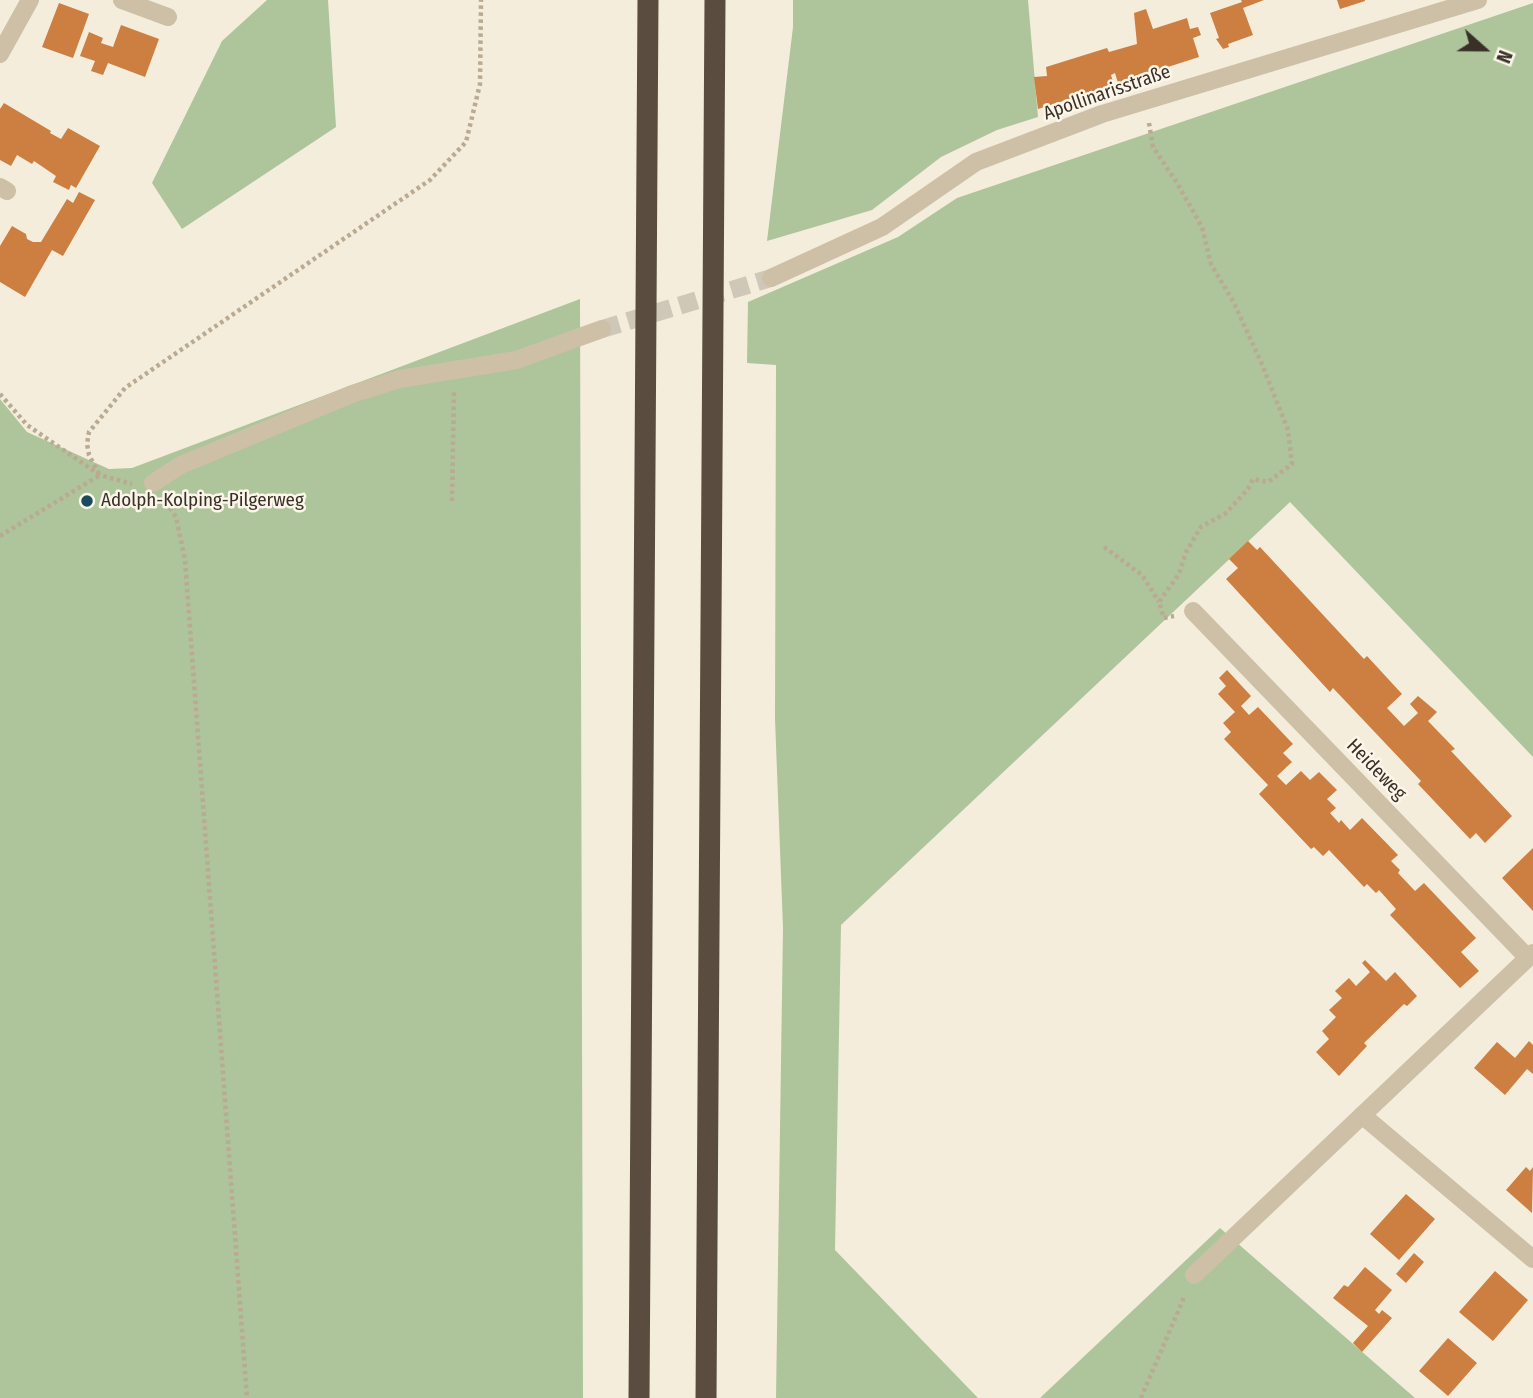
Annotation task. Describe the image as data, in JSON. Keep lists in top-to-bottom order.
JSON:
{
  "streets": {
    "street": ["Apollinarisstraße", "Heideweg"]
  },
  "places": ["Adolph-Kolping-Pilgerweg"],
  "north": "right"
}
